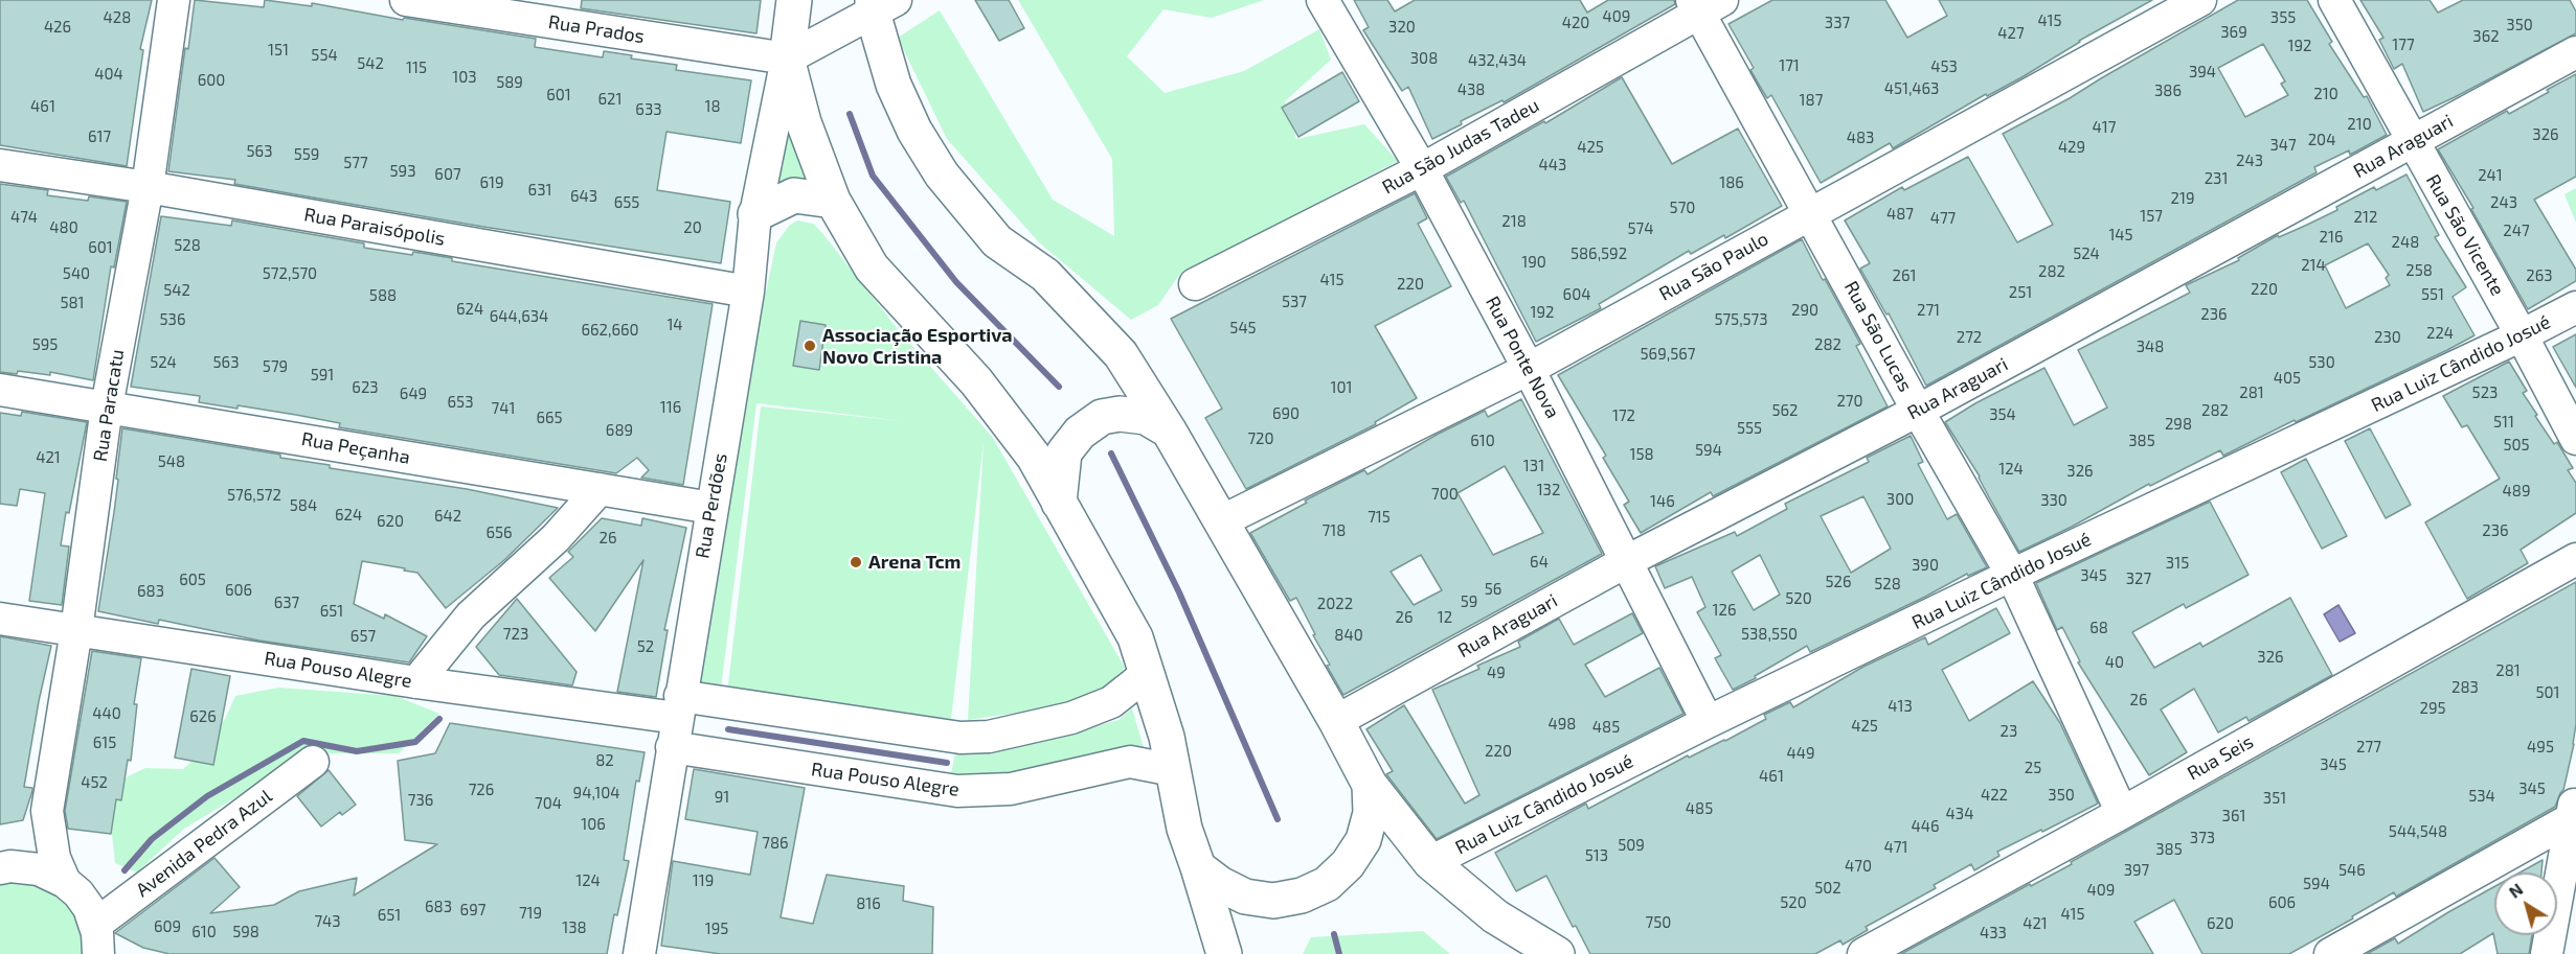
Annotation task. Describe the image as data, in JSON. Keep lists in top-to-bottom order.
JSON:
{
  "streets": {
    "street": [
      "Rua Prados",
      "Rua São Judas Tadeu",
      "Rua Araguari",
      "Rua Paraisópolis",
      "Rua São Vicente",
      "Rua São Paulo",
      "Rua São Lucas",
      "Rua Ponte Nova",
      "Rua Luiz Cândido Josué",
      "Rua Paracatu",
      "Rua Peçanha",
      "Rua Perdões",
      "Rua Pouso Alegre",
      "Rua Seis",
      "Avenida Pedra Azul"
    ]
  },
  "crossings": [
    ["Rua Prados", "Rua Perdões"],
    ["Rua São Judas Tadeu", "Rua São Lucas"],
    ["Rua São Judas Tadeu", "Rua Ponte Nova"],
    ["Rua Araguari", "Rua São Vicente"],
    ["Rua Araguari", "Rua São Lucas"],
    ["Rua Araguari", "Rua Ponte Nova"],
    ["Rua Paraisópolis", "Rua Paracatu"],
    ["Rua Paraisópolis", "Rua Perdões"],
    ["Rua São Vicente", "Rua Luiz Cândido Josué"],
    ["Rua São Paulo", "Rua São Lucas"],
    ["Rua São Paulo", "Rua Ponte Nova"],
    ["Rua São Lucas", "Rua Luiz Cândido Josué"],
    ["Rua São Lucas", "Rua Seis"],
    ["Rua Ponte Nova", "Rua Luiz Cândido Josué"],
    ["Rua Paracatu", "Rua Peçanha"],
    ["Rua Paracatu", "Rua Pouso Alegre"],
    ["Rua Peçanha", "Rua Perdões"],
    ["Rua Perdões", "Rua Pouso Alegre"]
  ],
  "places": ["Associação Esportiva Novo Cristina", "Arena Tcm"],
  "house_numbers": [
    "409",
    "428",
    "355",
    "415",
    "420",
    "337",
    "350",
    "426",
    "320",
    "369",
    "427",
    "362",
    "177",
    "192",
    "151",
    "554",
    "308",
    "432,434",
    "542",
    "171",
    "453",
    "115",
    "394",
    "404",
    "103",
    "600",
    "589",
    "451,463",
    "438",
    "386",
    "210",
    "601",
    "621",
    "187",
    "461",
    "18",
    "633",
    "210",
    "417",
    "326",
    "617",
    "483",
    "204",
    "347",
    "425",
    "429",
    "563",
    "559",
    "243",
    "577",
    "443",
    "593",
    "607",
    "241",
    "231",
    "619",
    "186",
    "631",
    "643",
    "219",
    "655",
    "243",
    "570",
    "487",
    "157",
    "474",
    "212",
    "477",
    "218",
    "480",
    "20",
    "574",
    "247",
    "145",
    "216",
    "248",
    "528",
    "601",
    "586,592",
    "524",
    "190",
    "214",
    "258",
    "282",
    "540",
    "572,570",
    "261",
    "263",
    "415",
    "220",
    "220",
    "542",
    "251",
    "604",
    "551",
    "588",
    "537",
    "581",
    "624",
    "290",
    "271",
    "192",
    "236",
    "644,634",
    "536",
    "575,573",
    "14",
    "545",
    "662,660",
    "224",
    "272",
    "230",
    "595",
    "282",
    "348",
    "569,567",
    "524",
    "563",
    "530",
    "579",
    "591",
    "405",
    "623",
    "101",
    "281",
    "523",
    "649",
    "270",
    "653",
    "116",
    "741",
    "562",
    "282",
    "690",
    "354",
    "172",
    "665",
    "511",
    "298",
    "555",
    "689",
    "720",
    "610",
    "385",
    "505",
    "594",
    "158",
    "421",
    "548",
    "131",
    "124",
    "326",
    "132",
    "489",
    "700",
    "576,572",
    "300",
    "330",
    "146",
    "584",
    "624",
    "642",
    "715",
    "620",
    "718",
    "236",
    "656",
    "26",
    "64",
    "315",
    "390",
    "345",
    "327",
    "605",
    "526",
    "528",
    "56",
    "606",
    "683",
    "520",
    "59",
    "637",
    "2022",
    "126",
    "651",
    "26",
    "12",
    "68",
    "723",
    "538,550",
    "840",
    "657",
    "52",
    "326",
    "40",
    "281",
    "49",
    "283",
    "501",
    "26",
    "413",
    "295",
    "440",
    "626",
    "498",
    "425",
    "485",
    "23",
    "615",
    "277",
    "495",
    "220",
    "449",
    "82",
    "345",
    "25",
    "461",
    "452",
    "345",
    "726",
    "94,104",
    "422",
    "350",
    "534",
    "91",
    "351",
    "736",
    "704",
    "485",
    "434",
    "361",
    "106",
    "446",
    "544,548",
    "373",
    "786",
    "509",
    "471",
    "385",
    "513",
    "470",
    "397",
    "546",
    "124",
    "119",
    "594",
    "502",
    "409",
    "520",
    "606",
    "816",
    "683",
    "697",
    "719",
    "415",
    "651",
    "743",
    "750",
    "421",
    "620",
    "609",
    "138",
    "195",
    "610",
    "598",
    "433"
  ],
  "north": "top left"
}
